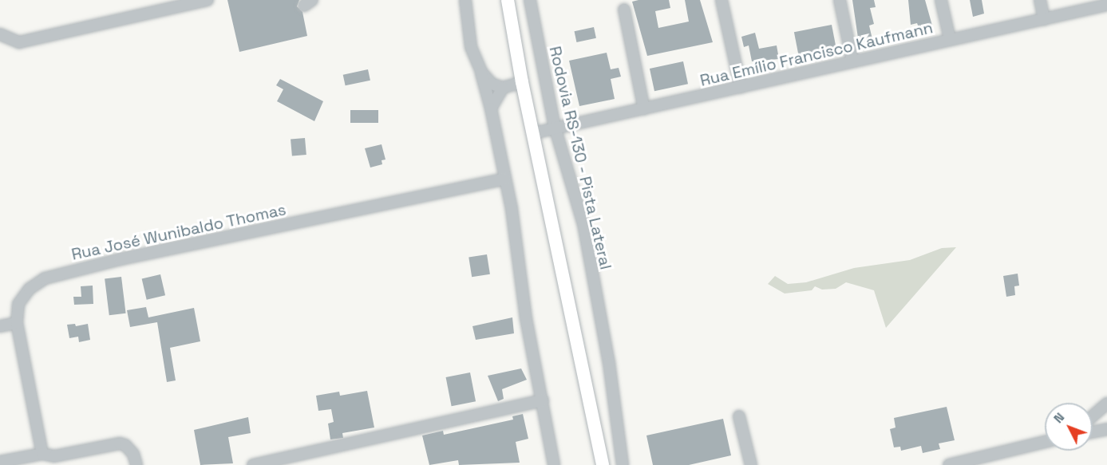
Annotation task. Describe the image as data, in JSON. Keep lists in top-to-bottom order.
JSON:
{
  "streets": {
    "street": ["Rua Emílio Francisco Kaufmann", "Rodovia RS-130 - Pista Lateral", "Rua José Wunibaldo Thomas"]
  },
  "crossings": [
    ["Rua Emílio Francisco Kaufmann", "Rodovia RS-130 - Pista Lateral"]
  ],
  "north": "top left"
}
